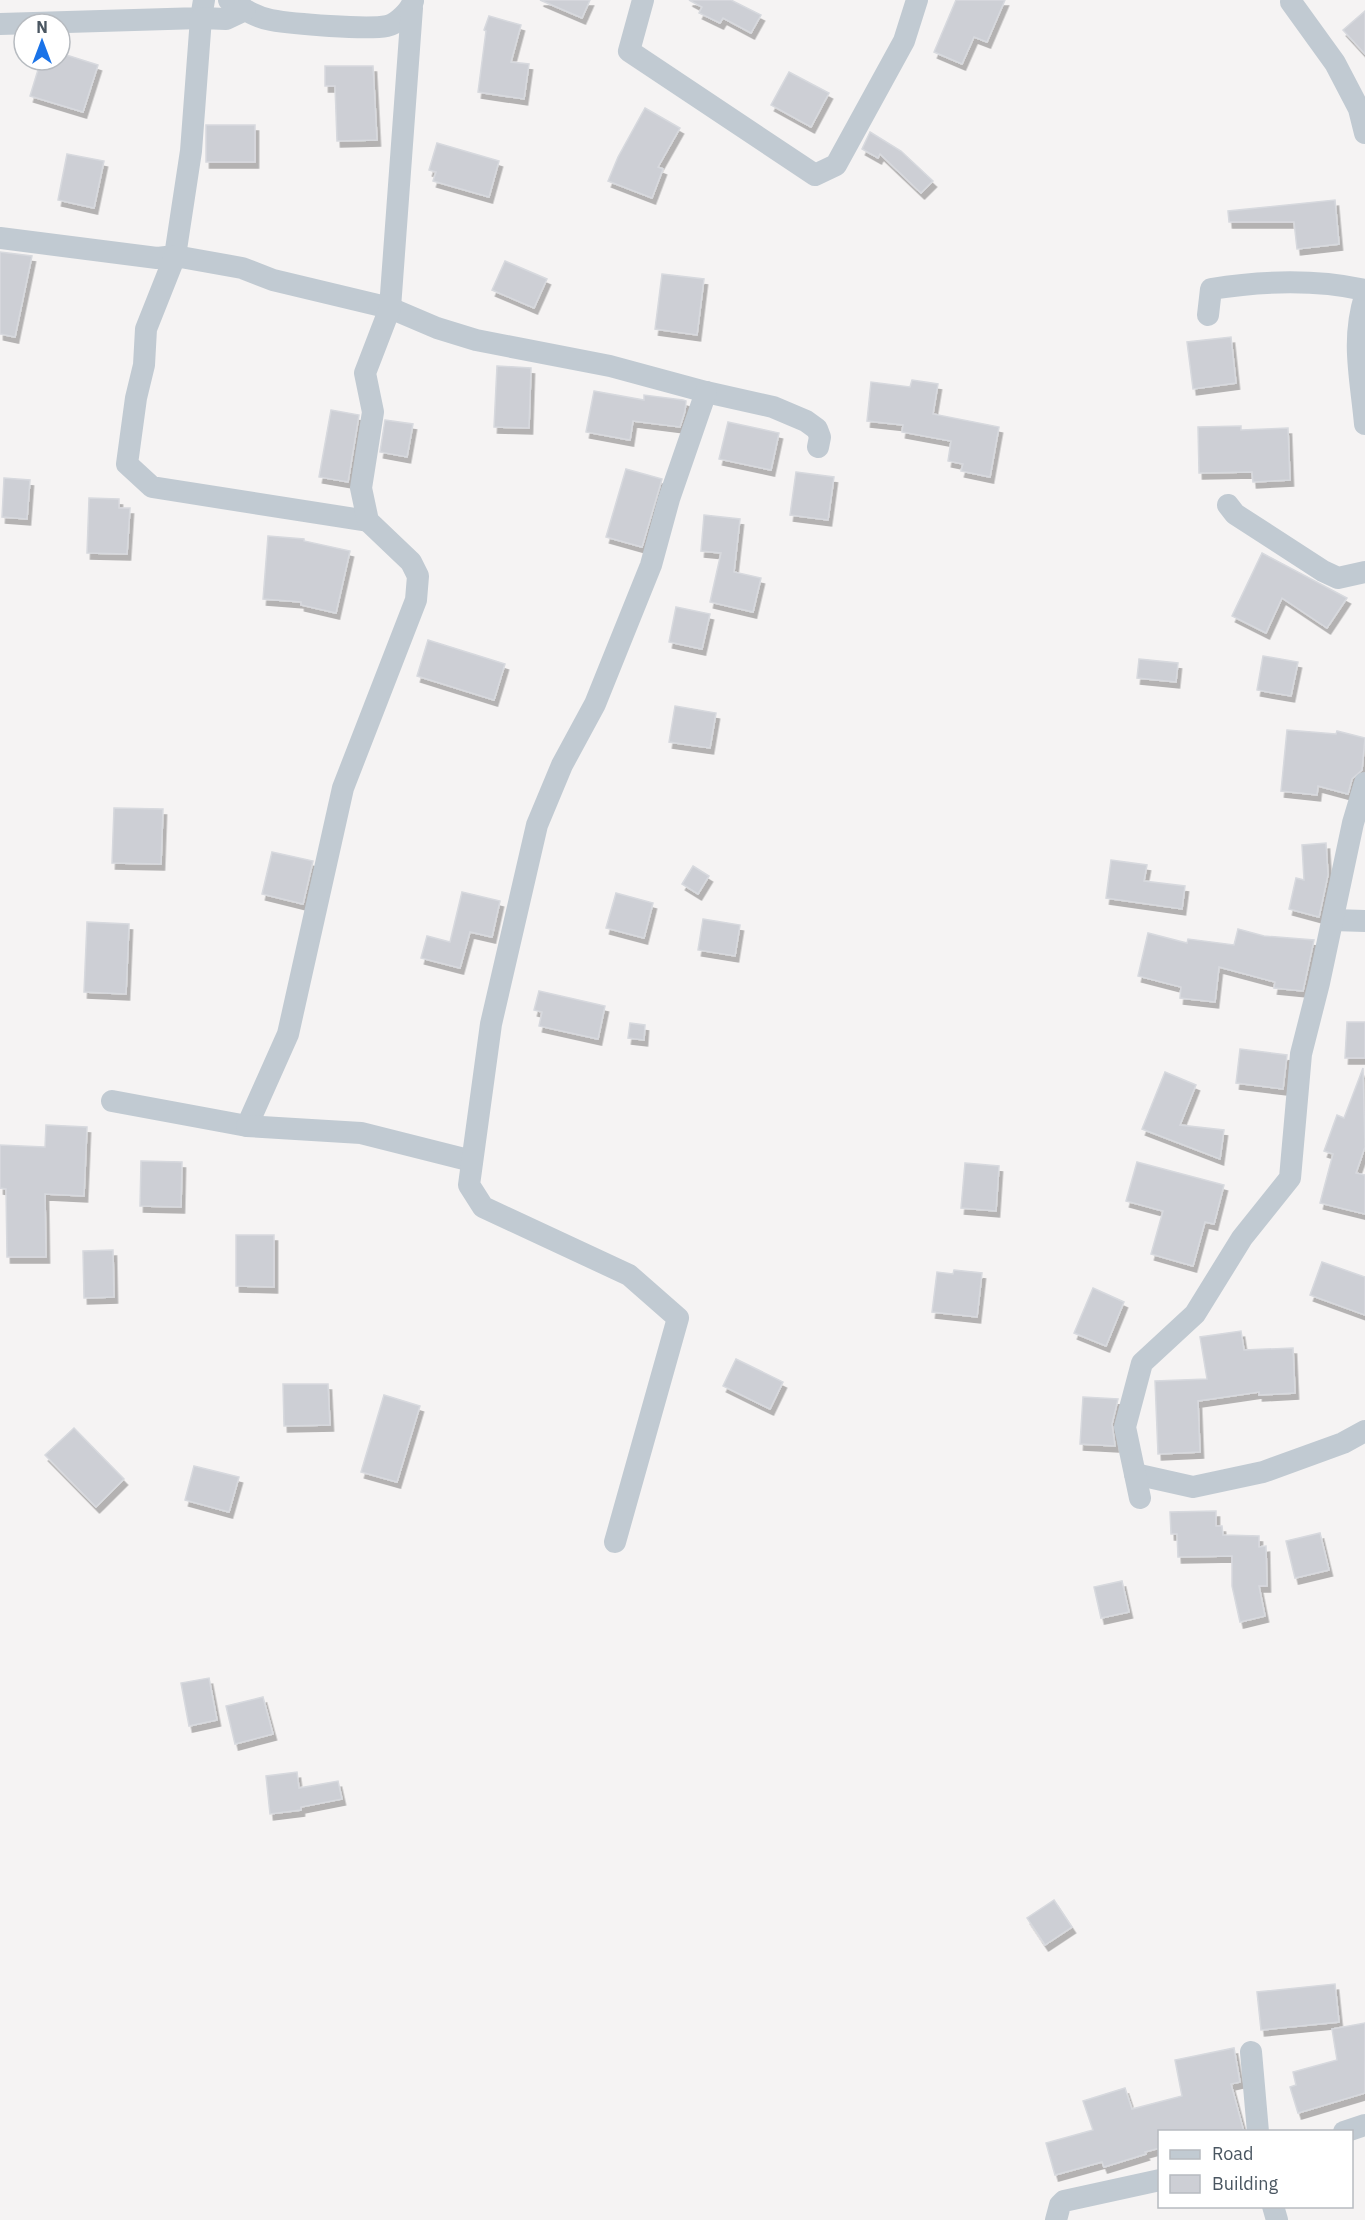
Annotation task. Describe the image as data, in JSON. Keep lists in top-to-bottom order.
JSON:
{
  "legend": ["Road", "Building"],
  "north": "top"
}
